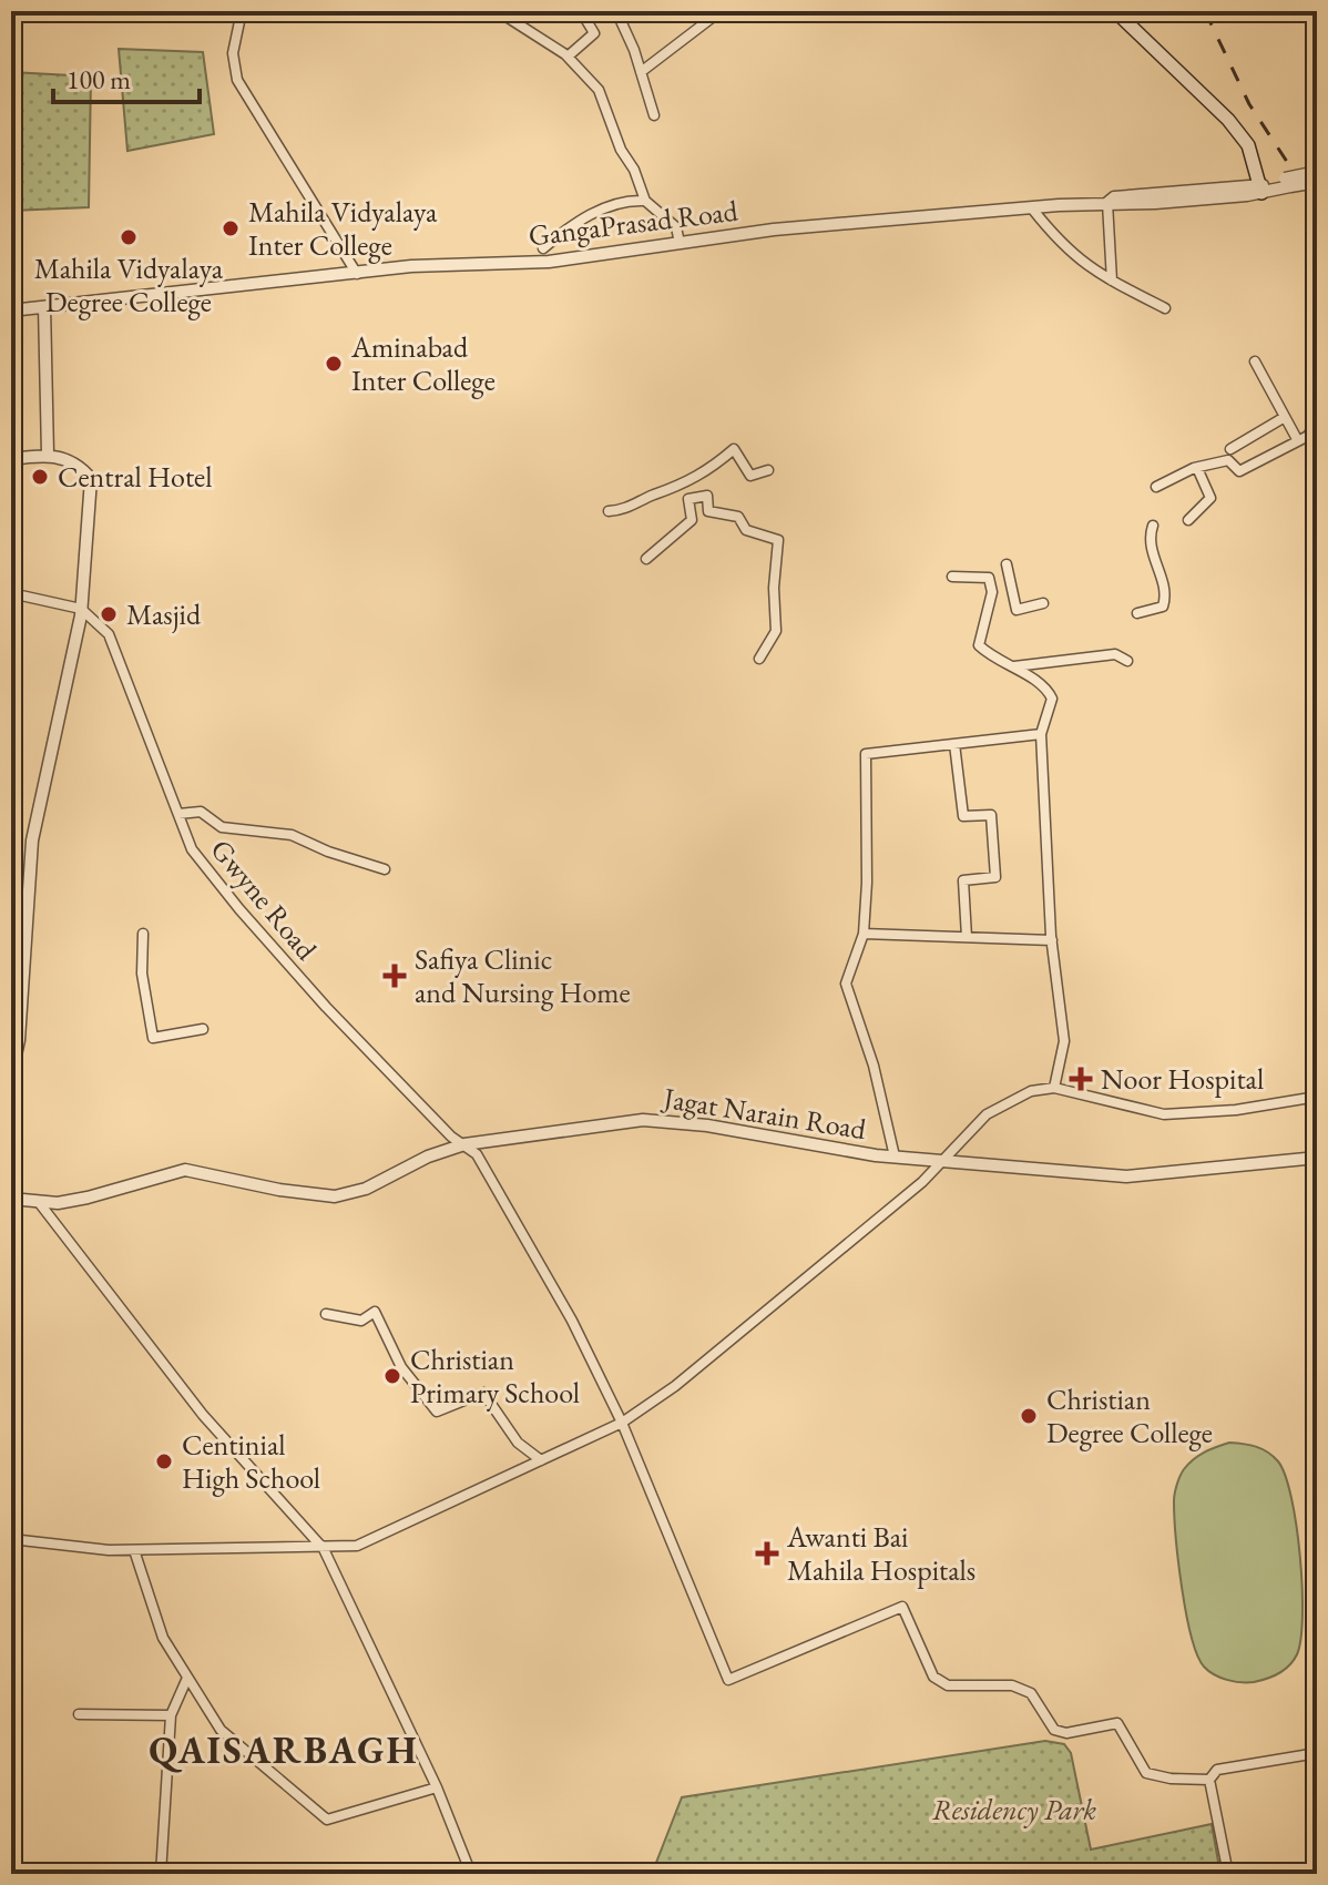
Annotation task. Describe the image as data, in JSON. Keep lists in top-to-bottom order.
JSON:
{
  "streets": {
    "street": ["GangaPrasad Road", "Gwyne Road", "Jagat Narain Road"]
  },
  "crossings": [
    ["Gwyne Road", "Jagat Narain Road"]
  ],
  "districts": ["QAISARBAGH"],
  "parks": ["Residency Park"],
  "places": {
    "other": [
      "Mahila Vidyalaya Inter College",
      "Mahila Vidyalaya Degree College",
      "Aminabad Inter College",
      "Central Hotel",
      "Masjid",
      "Christian Primary School",
      "Christian Degree College",
      "Centinial High School"
    ],
    "health": ["Safiya Clinic and Nursing Home", "Noor Hospital", "Awanti Bai Mahila Hospitals"]
  },
  "scale_bar": "100 m"
}
